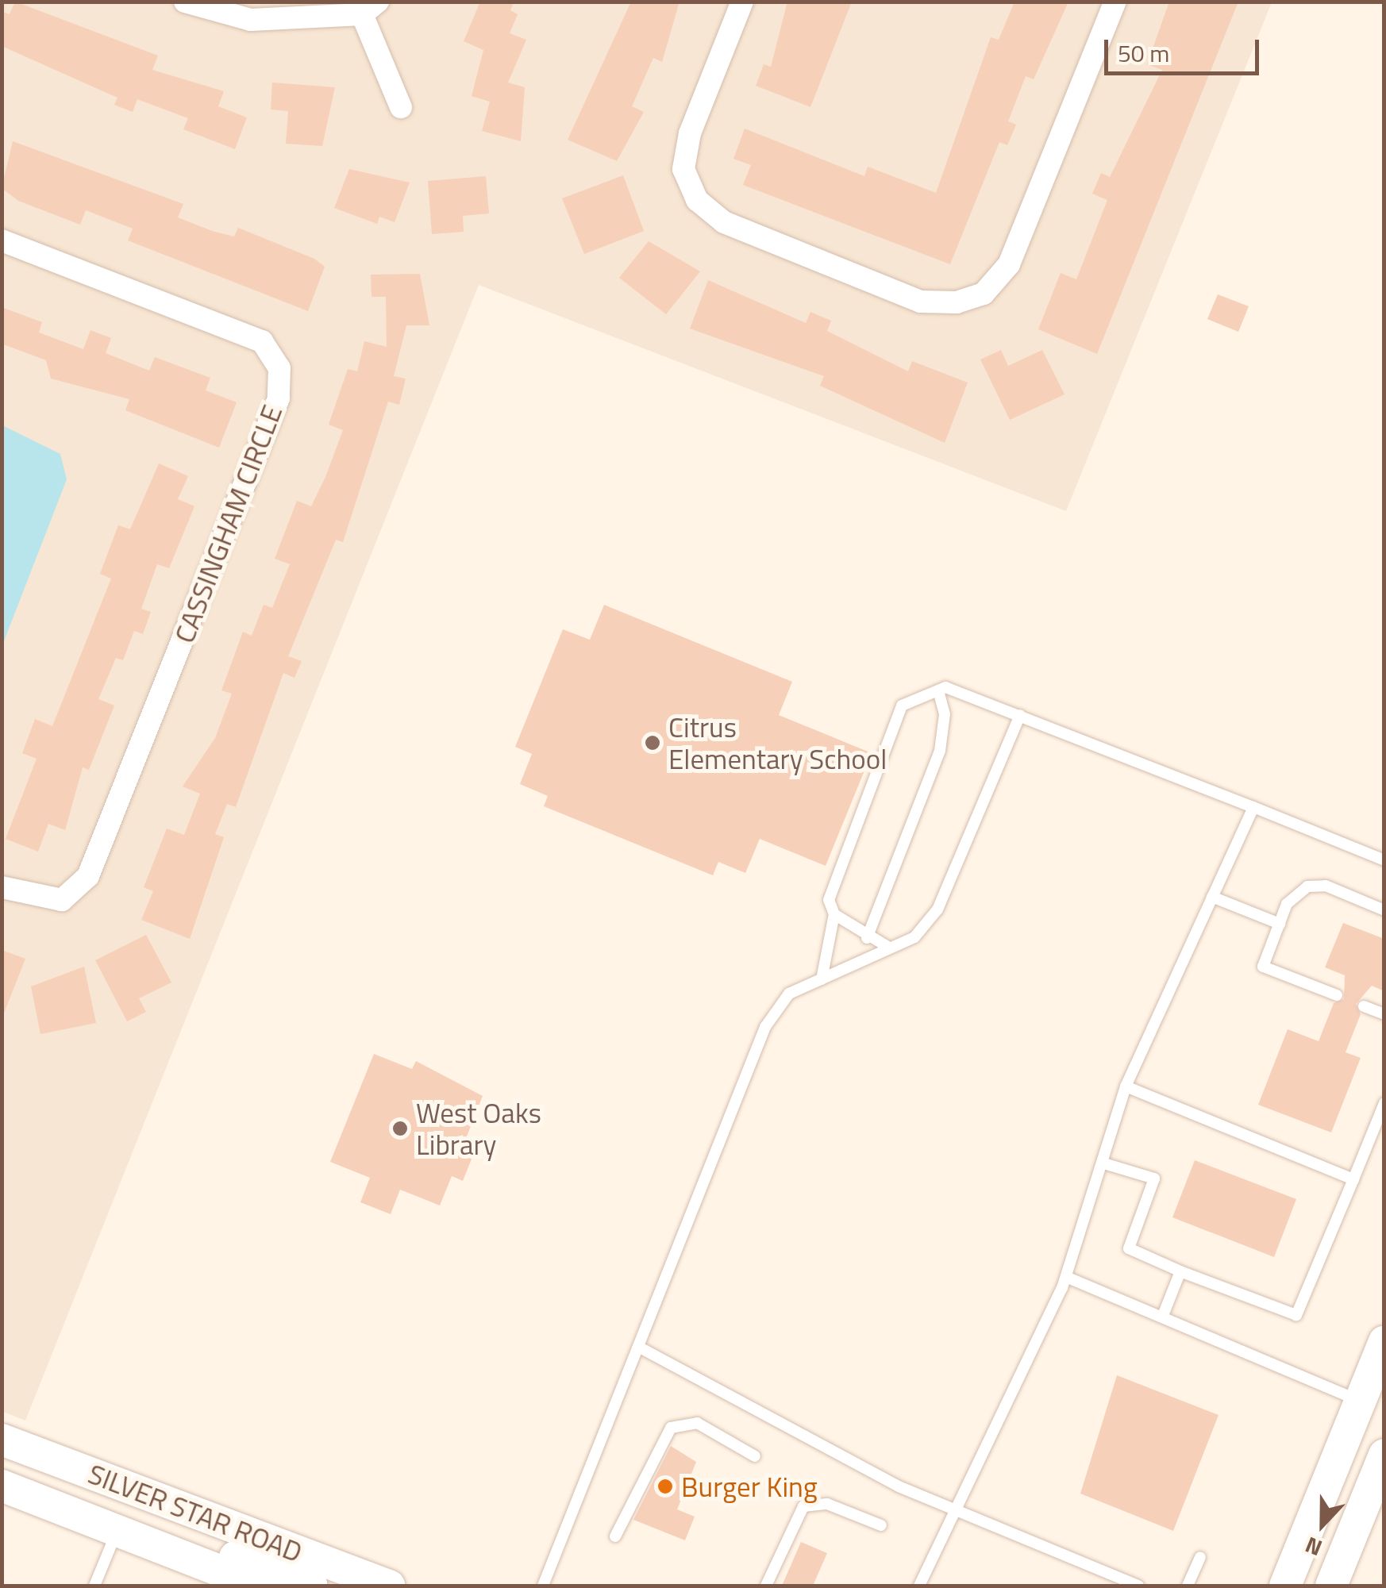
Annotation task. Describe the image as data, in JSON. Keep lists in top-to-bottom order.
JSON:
{
  "streets": {
    "main road": ["SILVER STAR ROAD"],
    "street": ["CASSINGHAM CIRCLE"]
  },
  "places": ["Citrus Elementary School", "West Oaks Library", "Burger King"],
  "scale_bar": "50 m",
  "north": "bottom"
}
